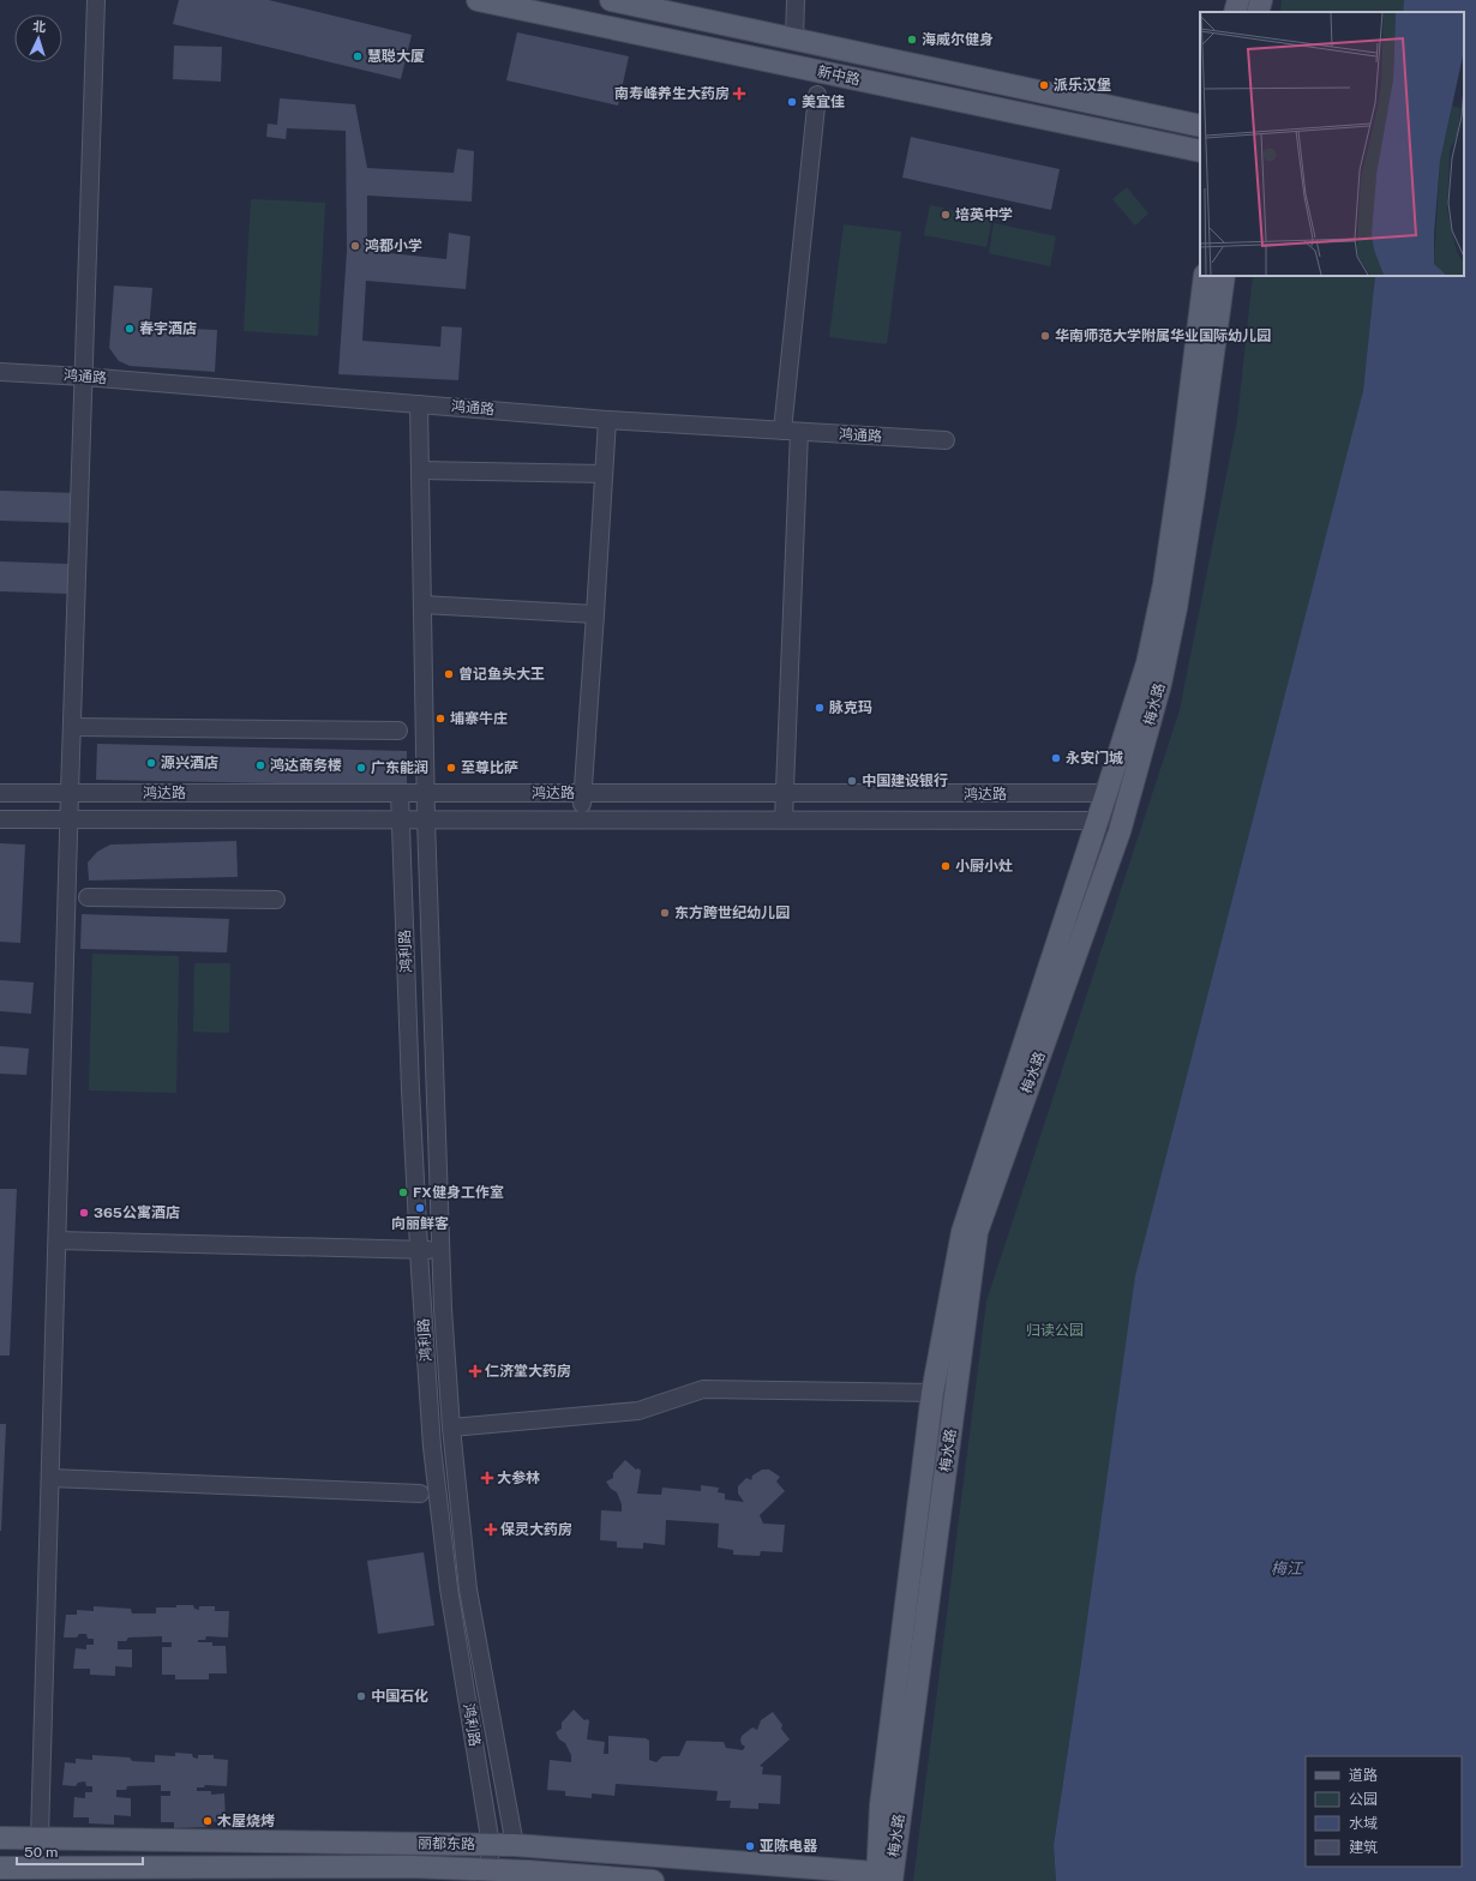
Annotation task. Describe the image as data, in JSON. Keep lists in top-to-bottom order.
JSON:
{
  "streets": {
    "main road": ["新中路", "梅水路", "丽都东路"],
    "street": ["鸿通路", "鸿达路", "鸿利路"]
  },
  "crossings": [
    ["鸿通路", "鸿利路"],
    ["梅水路", "鸿达路"],
    ["梅水路", "丽都东路"],
    ["鸿达路", "鸿利路"],
    ["鸿利路", "丽都东路"]
  ],
  "water": ["梅江"],
  "parks": ["归读公园"],
  "places": {
    "other": [
      "海威尔健身",
      "慧聪大厦",
      "派乐汉堡",
      "美宜佳",
      "培英中学",
      "鸿都小学",
      "春宇酒店",
      "华南师范大学附属华业国际幼儿园",
      "曾记鱼头大王",
      "脉克玛",
      "埔寨牛庄",
      "永安门城",
      "源兴酒店",
      "鸿达商务楼",
      "广东能润",
      "至尊比萨",
      "中国建设银行",
      "小厨小灶",
      "东方跨世纪幼儿园",
      "FX健身工作室",
      "向丽鲜客",
      "365公寓酒店",
      "中国石化",
      "木屋烧烤",
      "亚陈电器"
    ],
    "health": [
      "南寿峰养生大药房",
      "仁济堂大药房",
      "大参林",
      "保灵大药房"
    ]
  },
  "legend": [
    "道路",
    "公园",
    "水域",
    "建筑"
  ],
  "scale_bar": "50 m",
  "north": "top"
}
